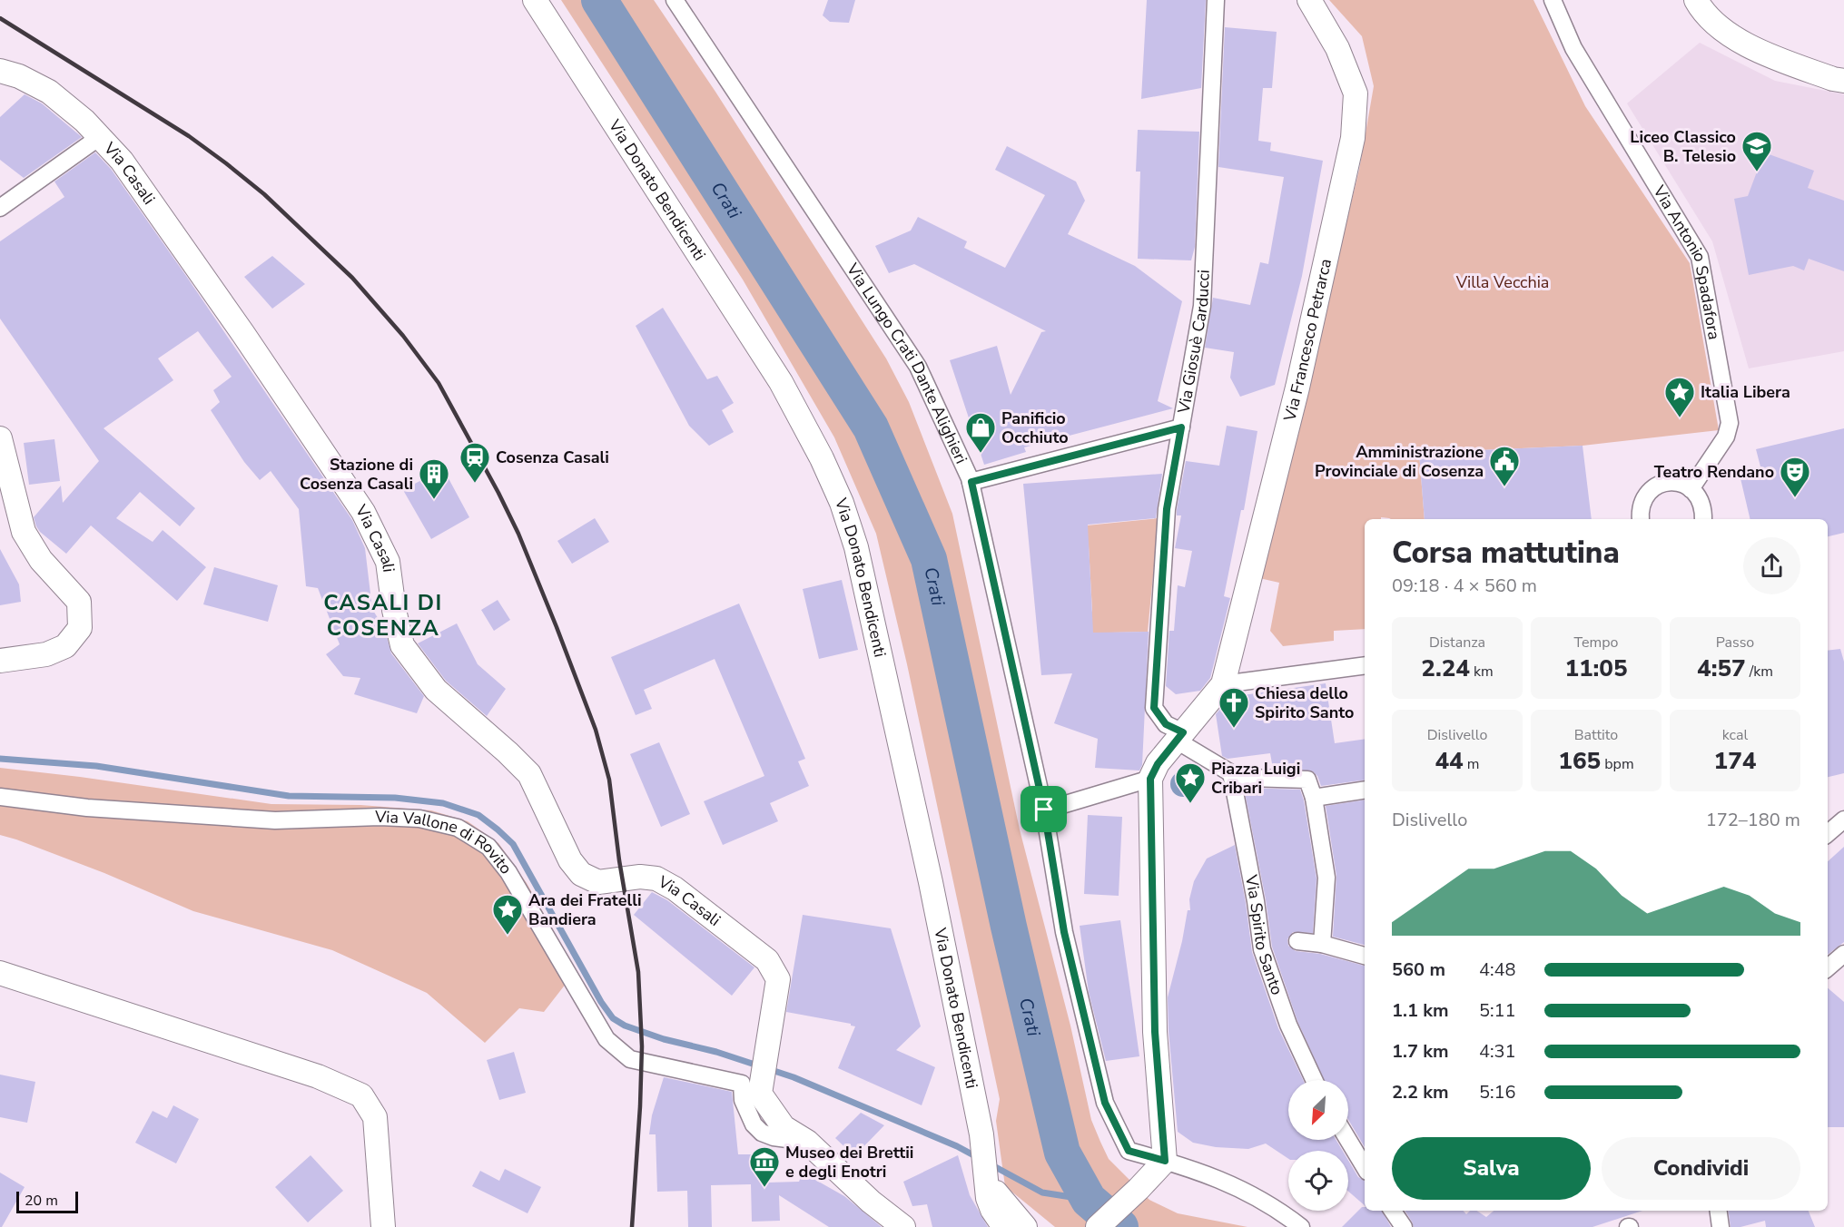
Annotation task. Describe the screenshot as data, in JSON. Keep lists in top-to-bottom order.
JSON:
{
  "streets": {
    "street": [
      "Via Casali",
      "Via Donato Bendicenti",
      "Via Antonio Spadafora",
      "Via Francesco Petrarca",
      "Via Giosuè Carducci",
      "Via Lungo Crati Dante Alighieri",
      "Via Vallone di Rovito",
      "Via Spirito Santo"
    ]
  },
  "crossings": [
    ["Via Casali", "Via Vallone di Rovito"],
    ["Via Giosuè Carducci", "Via Spirito Santo"]
  ],
  "districts": ["CASALI DI COSENZA"],
  "water": ["Crati"],
  "parks": ["Villa Vecchia"],
  "places": {
    "school or university": ["Liceo Classico B. Telesio"],
    "place": ["Italia Libera", "Piazza Luigi Cribari", "Ara dei Fratelli Bandiera"],
    "shop": ["Panificio Occhiuto"],
    "station": ["Cosenza Casali"],
    "public building": ["Amministrazione Provinciale di Cosenza"],
    "theatre": ["Teatro Rendano"],
    "building": ["Stazione di Cosenza Casali"],
    "church": ["Chiesa dello Spirito Santo"],
    "museum": ["Museo dei Brettii e degli Enotri"]
  },
  "scale_bar": "20 m",
  "north": "bottom left",
  "page": {
    "heading": ["Corsa mattutina", "09:18 · 4 × 560 m"],
    "stats": [
      ["Distanza", "2.24 km"],
      ["Tempo", "11:05"],
      ["Passo", "4:57 /km"],
      ["Dislivello", "44 m"],
      ["Battito", "165 bpm"],
      ["kcal", "174"]
    ],
    "chart": ["Dislivello", "172–180 m"],
    "list": [
      {
        "name": "560 m",
        "note": "4:48"
      },
      {
        "name": "1.1 km",
        "note": "5:11"
      },
      {
        "name": "1.7 km",
        "note": "4:31"
      },
      {
        "name": "2.2 km",
        "note": "5:16"
      }
    ],
    "buttons": ["Salva", "Condividi"],
    "scale": "20 m"
  }
}
